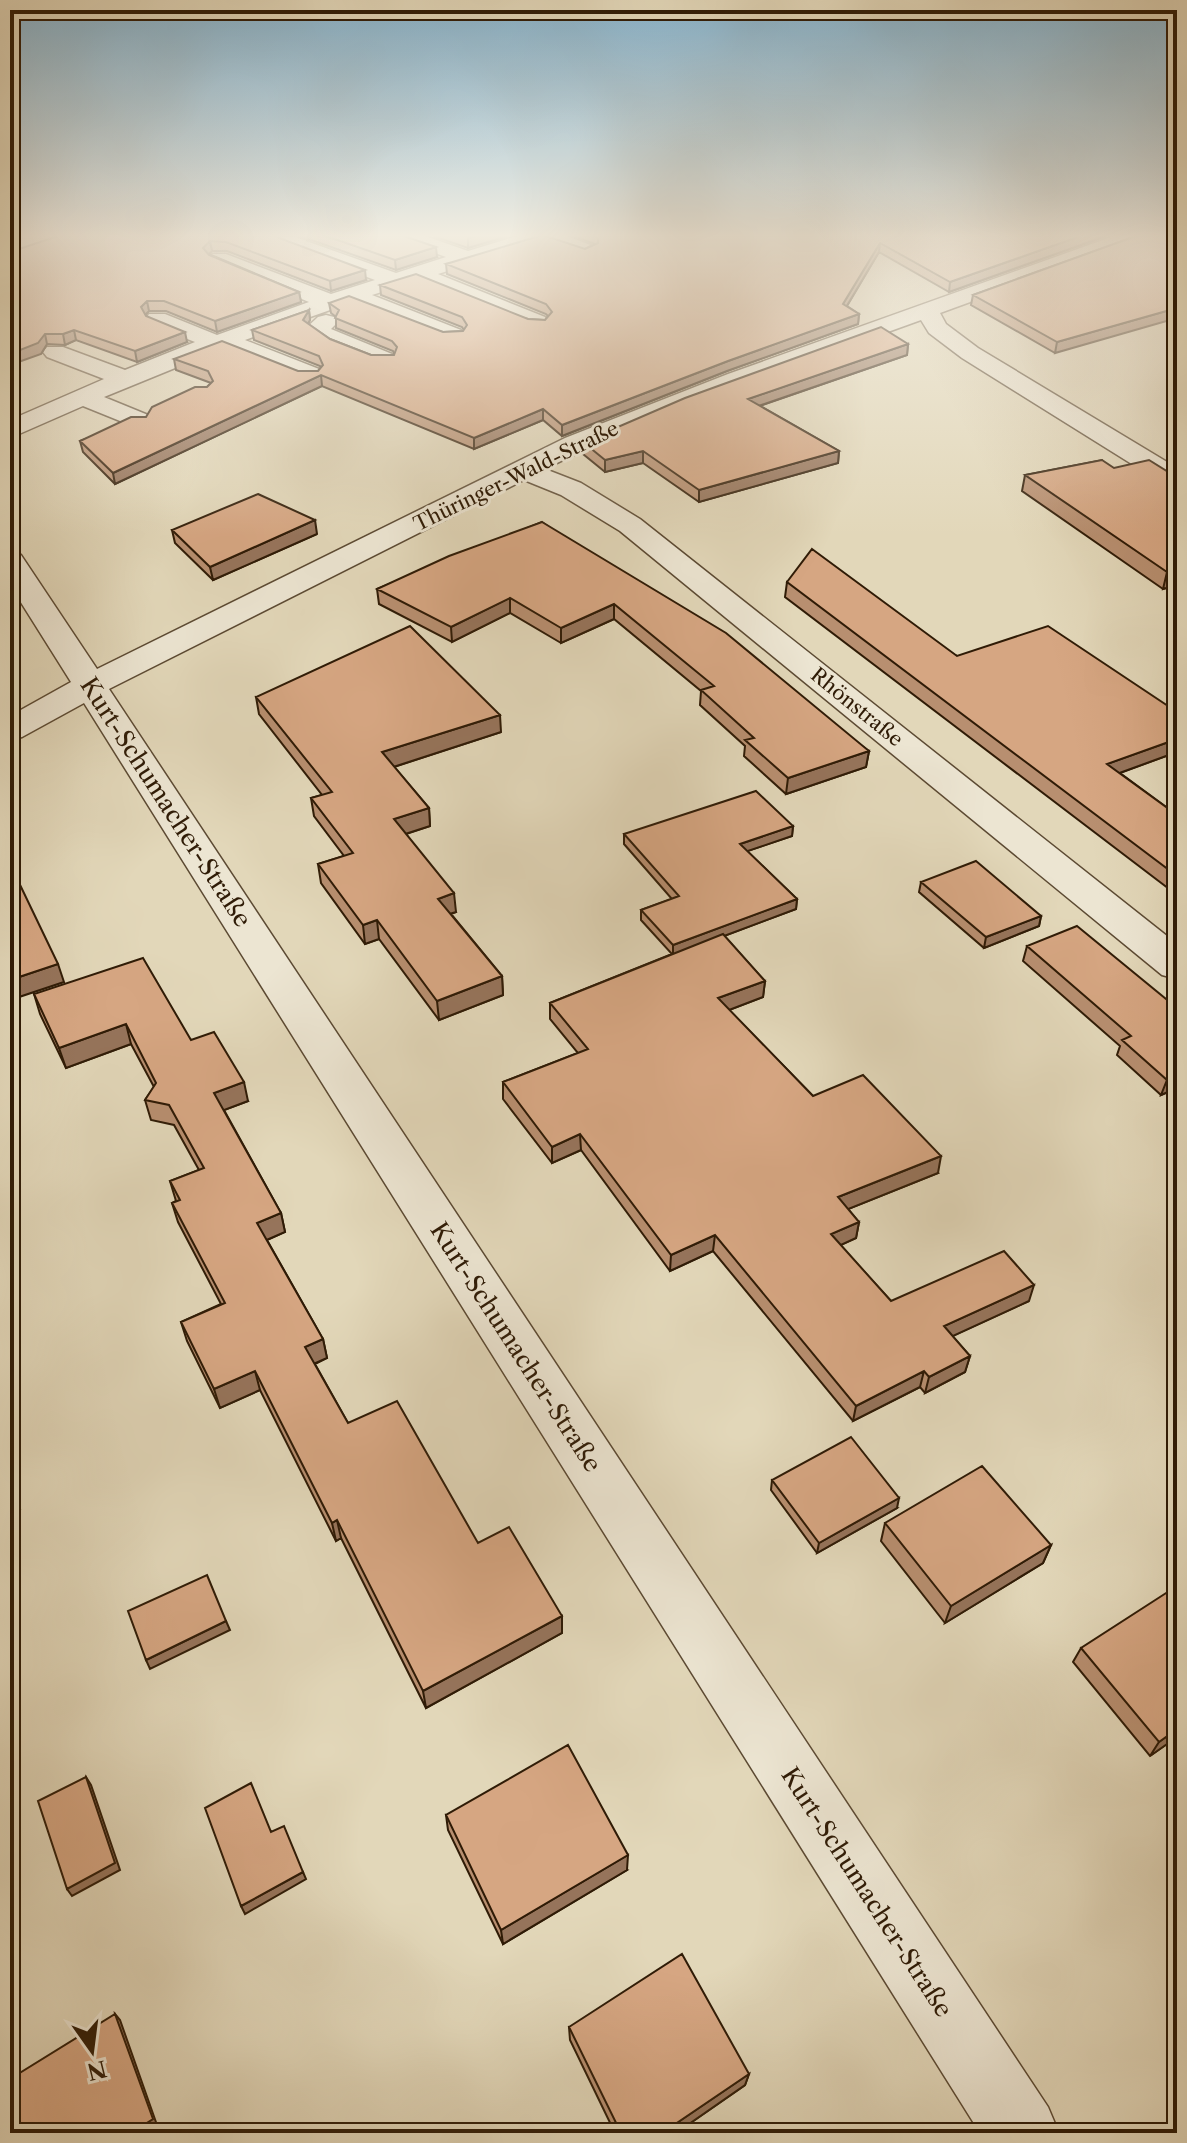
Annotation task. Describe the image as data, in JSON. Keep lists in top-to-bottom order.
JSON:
{
  "streets": {
    "street": ["Thüringer-Wald-Straße", "Rhönstraße", "Kurt-Schumacher-Straße"]
  },
  "crossings": [
    ["Thüringer-Wald-Straße", "Rhönstraße"],
    ["Thüringer-Wald-Straße", "Kurt-Schumacher-Straße"]
  ],
  "north": "bottom"
}
